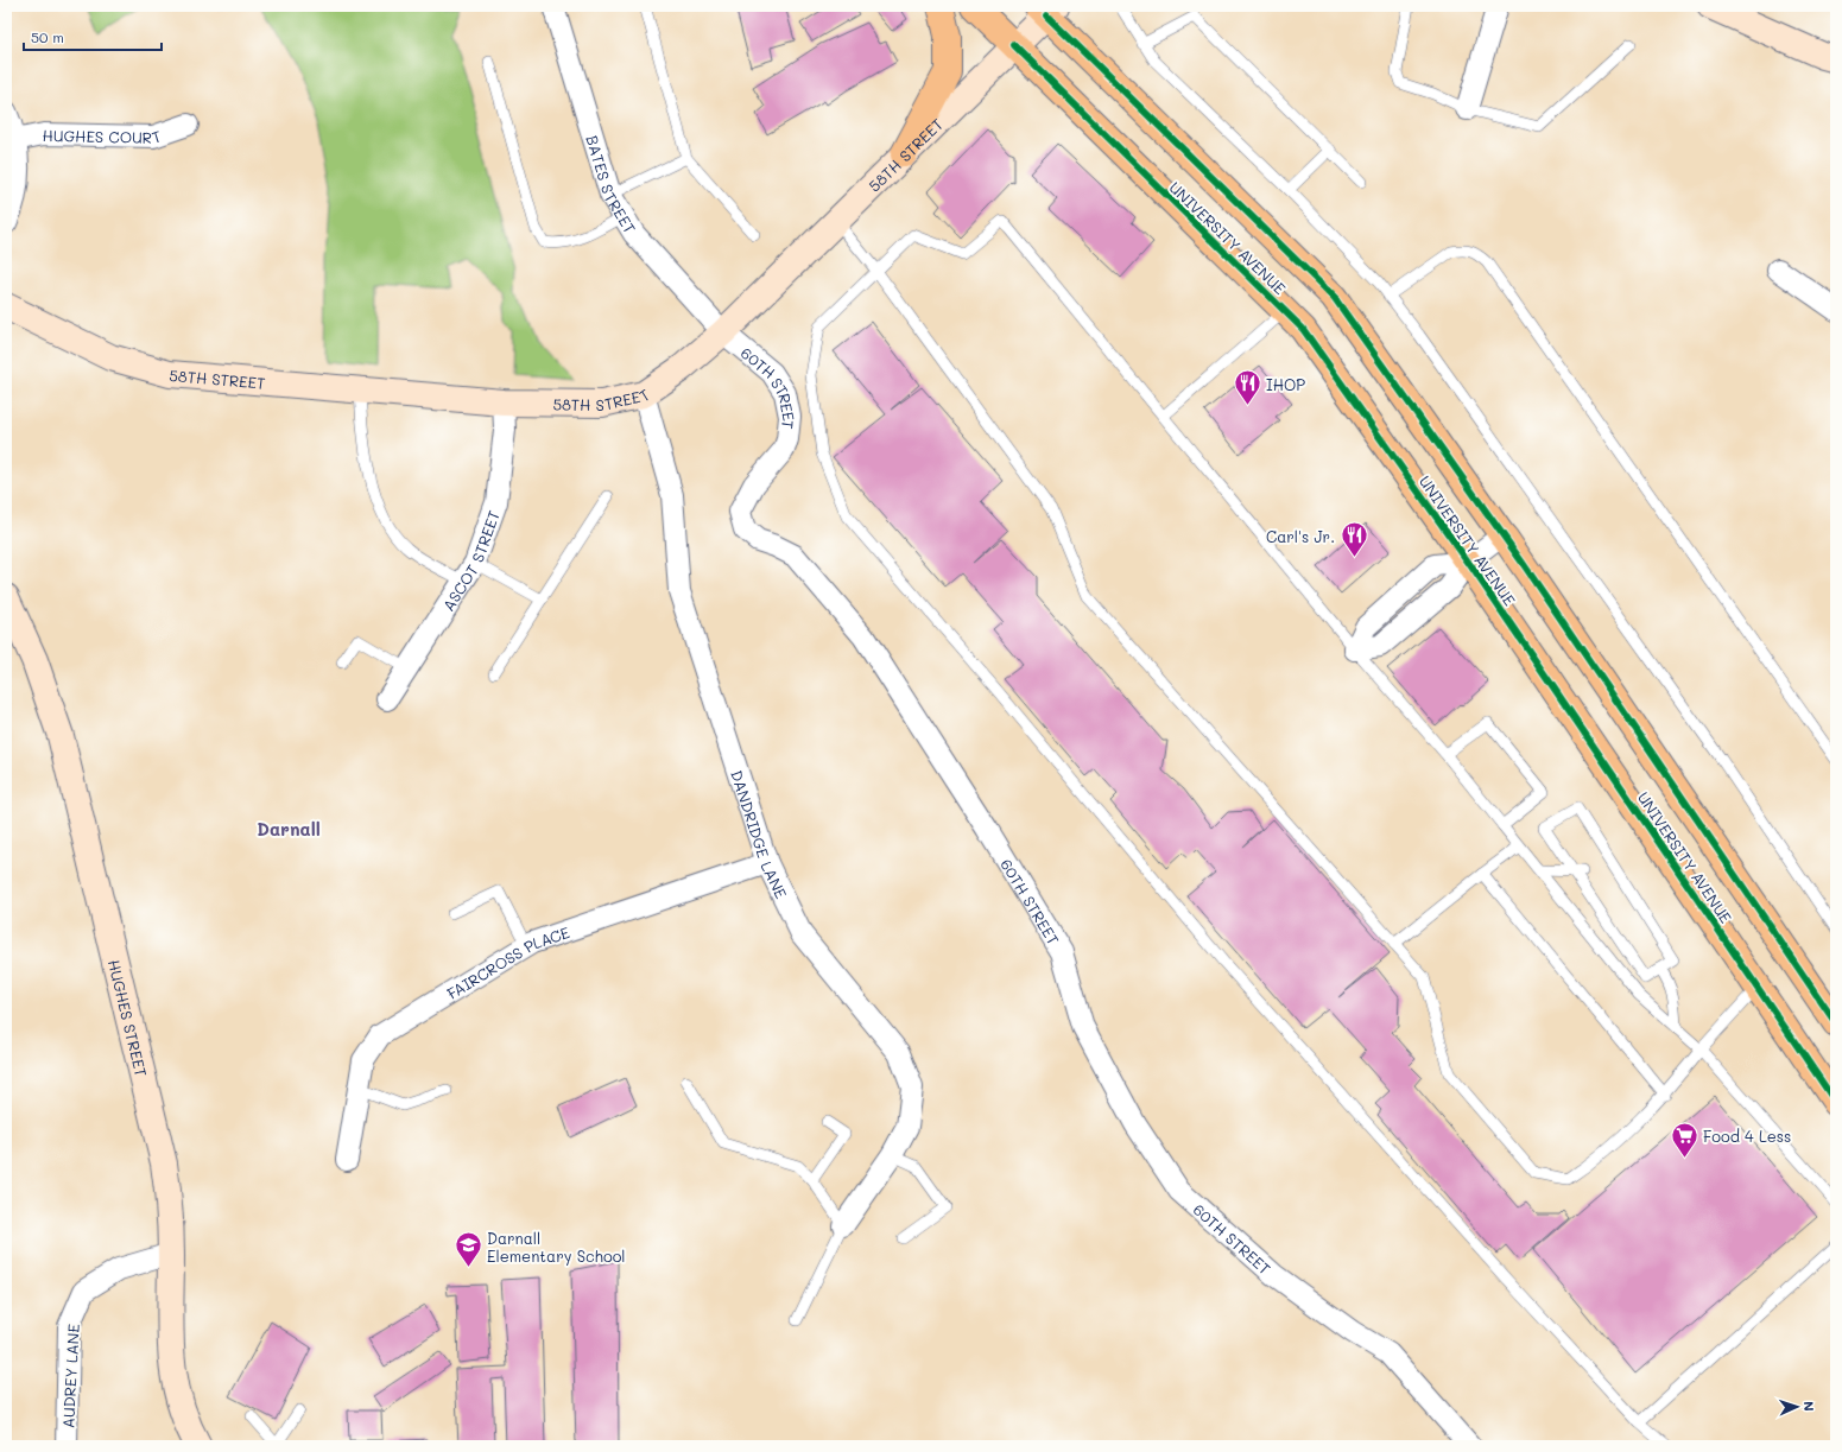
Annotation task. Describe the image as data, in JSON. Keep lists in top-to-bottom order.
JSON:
{
  "streets": {
    "main road": ["UNIVERSITY AVENUE"],
    "street": [
      "HUGHES COURT",
      "58TH STREET",
      "BATES STREET",
      "60TH STREET",
      "ASCOT STREET",
      "DANDRIDGE LANE",
      "FAIRCROSS PLACE",
      "HUGHES STREET",
      "AUDREY LANE"
    ]
  },
  "crossings": [
    ["58TH STREET", "BATES STREET"],
    ["58TH STREET", "UNIVERSITY AVENUE"],
    ["58TH STREET", "60TH STREET"],
    ["58TH STREET", "ASCOT STREET"],
    ["58TH STREET", "DANDRIDGE LANE"],
    ["BATES STREET", "60TH STREET"],
    ["DANDRIDGE LANE", "FAIRCROSS PLACE"],
    ["HUGHES STREET", "AUDREY LANE"]
  ],
  "districts": ["Darnall"],
  "places": {
    "restaurant": ["IHOP", "Carl's Jr."],
    "supermarket": ["Food 4 Less"],
    "school or university": ["Darnall Elementary School"]
  },
  "scale_bar": "50 m",
  "north": "right"
}
